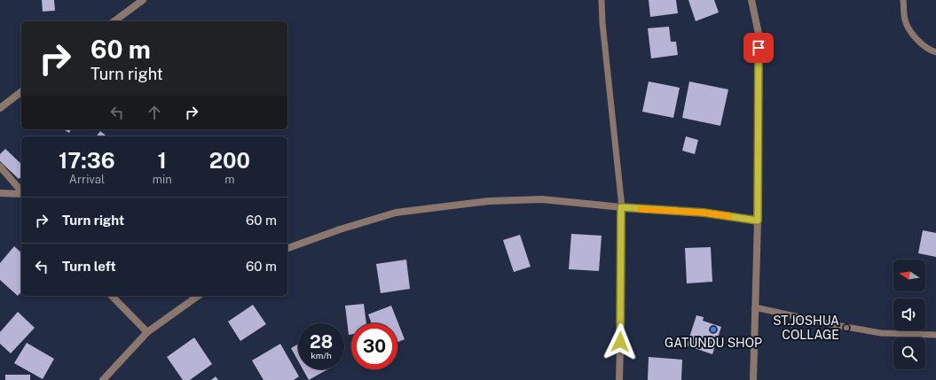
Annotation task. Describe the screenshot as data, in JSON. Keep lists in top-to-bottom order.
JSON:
{
  "places": ["ST.JOSHUA COLLAGE", "GATUNDU SHOP"],
  "north": "left",
  "page": {
    "turn": ["60 m", "Turn right"],
    "eta": [
      "17:36",
      "Arrival",
      "1",
      "min",
      "200",
      "m"
    ],
    "list": [
      {
        "name": "Turn right",
        "value": "60 m"
      },
      {
        "name": "Turn left",
        "value": "60 m"
      }
    ],
    "speed": "28 km/h",
    "limit": "30"
  }
}
